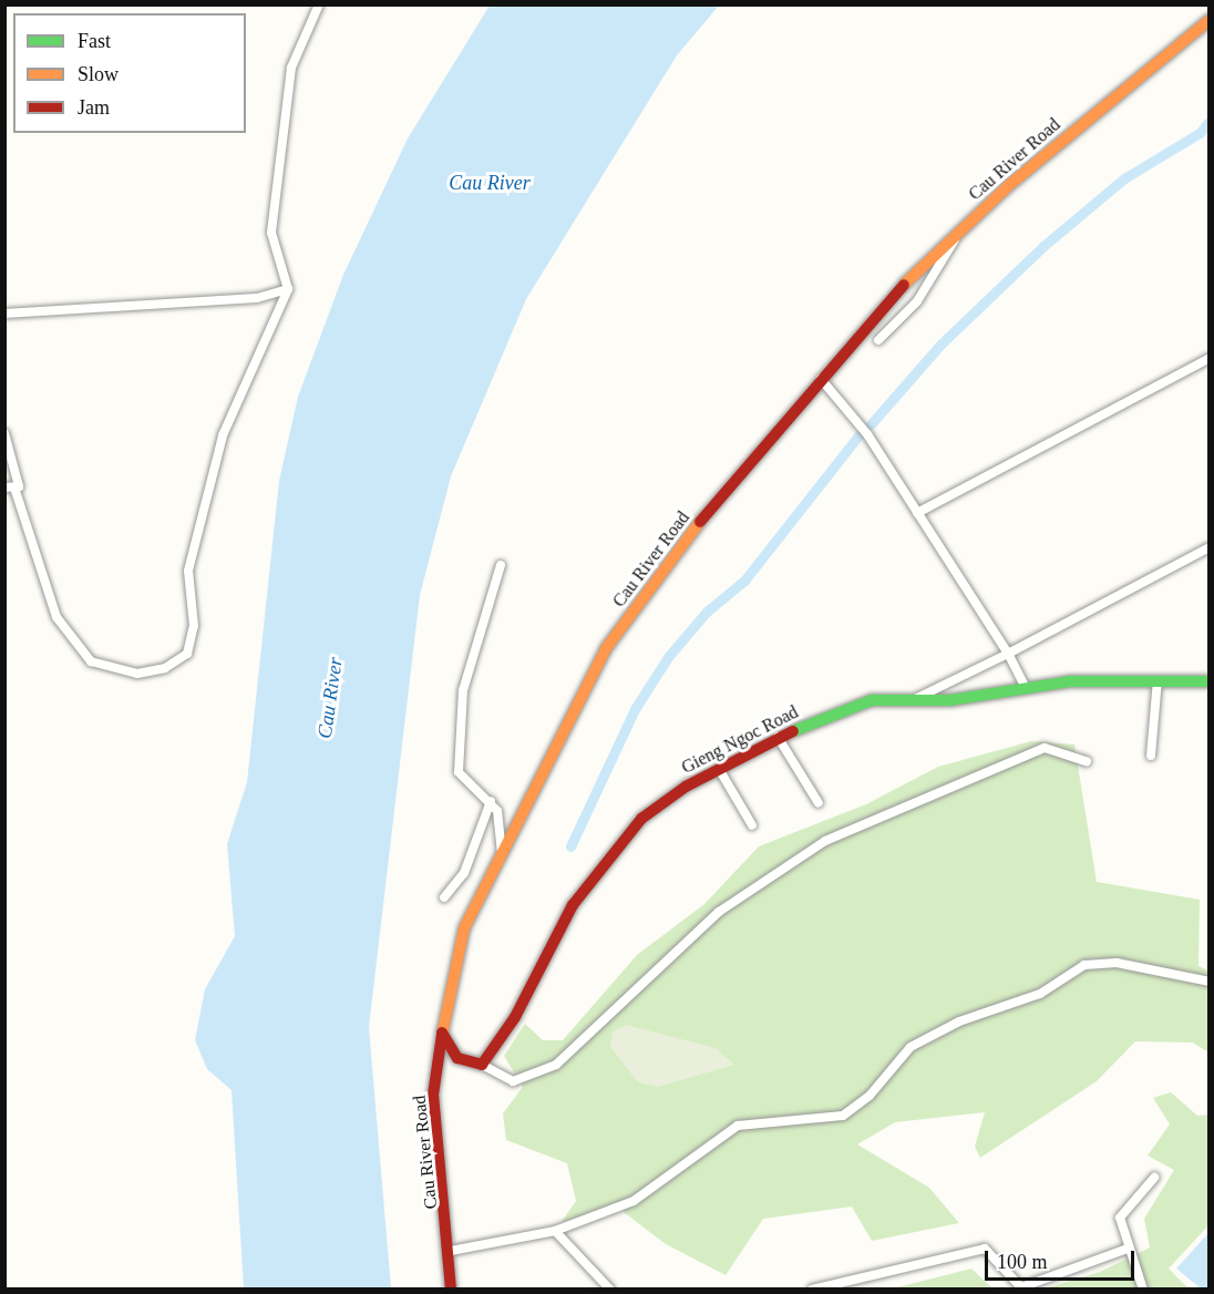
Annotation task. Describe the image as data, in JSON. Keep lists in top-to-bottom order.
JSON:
{
  "streets": {
    "main road": ["Cau River Road", "Gieng Ngoc Road"]
  },
  "water": ["Cau River"],
  "legend": ["Fast", "Slow", "Jam"],
  "scale_bar": "100 m"
}
